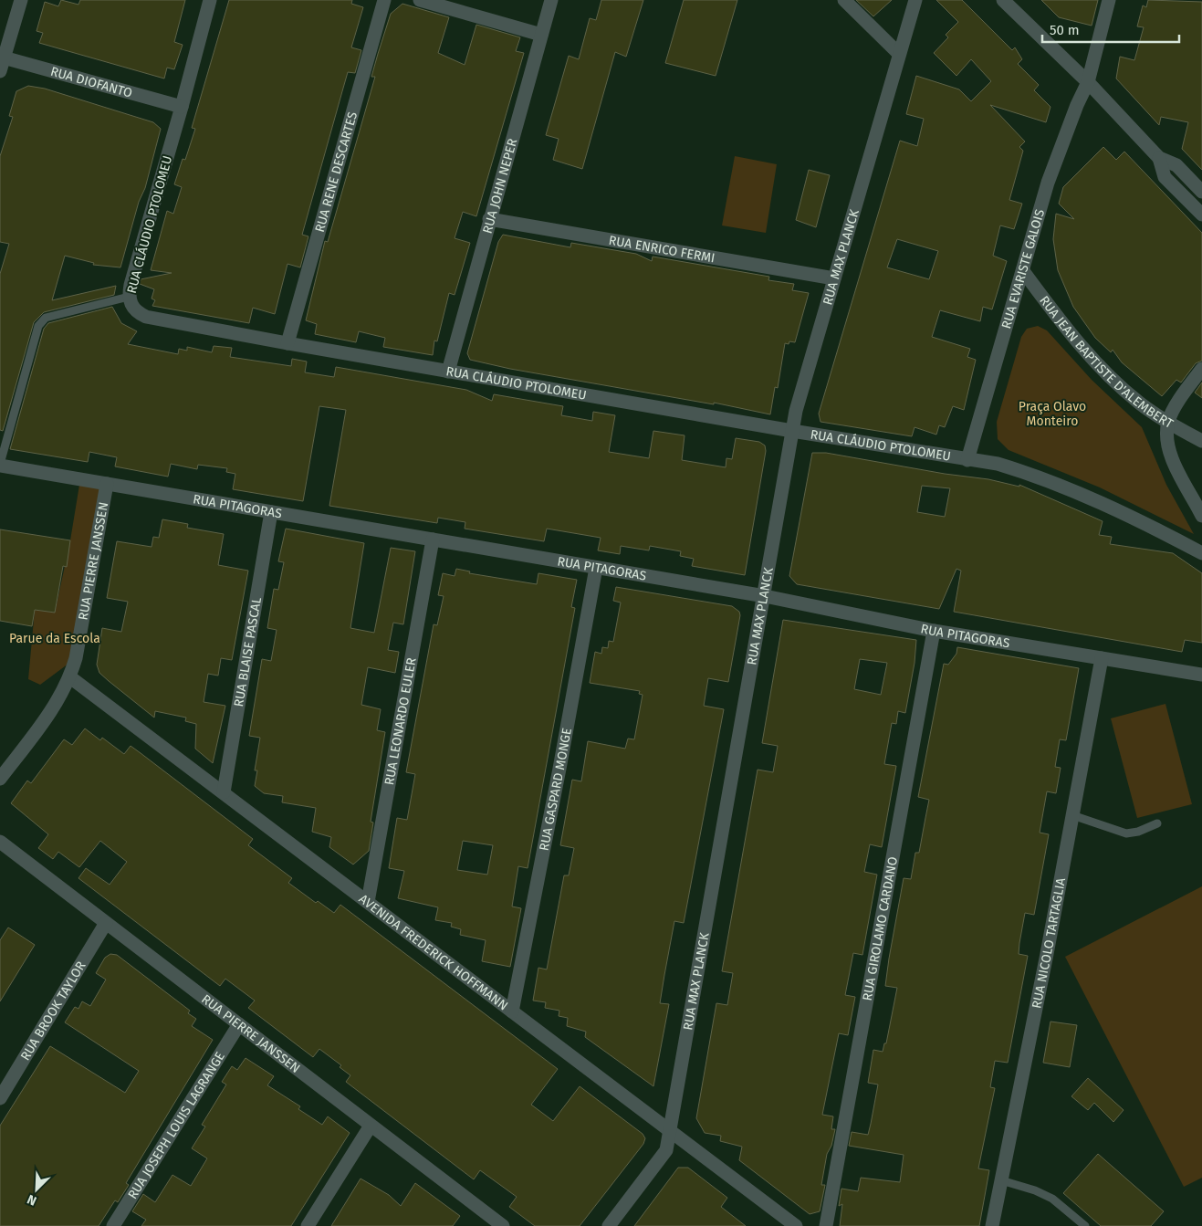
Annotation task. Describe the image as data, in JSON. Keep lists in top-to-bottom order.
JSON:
{
  "streets": {
    "street": [
      "RUA DIOFANTO",
      "RUA RENE DESCARTES",
      "RUA JOHN NEPER",
      "RUA CLÁUDIO PTOLOMEU",
      "RUA ENRICO FERMI",
      "RUA MAX PLANCK",
      "RUA EVARISTE GALOIS",
      "RUA JEAN BAPTISTE D'ALEMBERT",
      "RUA PITAGORAS",
      "RUA PIERRE JANSSEN",
      "RUA BLAISE PASCAL",
      "RUA LEONARDO EULER",
      "RUA GASPARD MONGE",
      "RUA GIROLAMO CARDANO",
      "RUA NICOLO TARTAGLIA",
      "AVENIDA FREDERICK HOFFMANN",
      "RUA BROOK TAYLOR",
      "RUA JOSEPH LOUIS LAGRANGE"
    ]
  },
  "crossings": [
    ["RUA DIOFANTO", "RUA CLÁUDIO PTOLOMEU"],
    ["RUA RENE DESCARTES", "RUA CLÁUDIO PTOLOMEU"],
    ["RUA JOHN NEPER", "RUA CLÁUDIO PTOLOMEU"],
    ["RUA JOHN NEPER", "RUA ENRICO FERMI"],
    ["RUA CLÁUDIO PTOLOMEU", "RUA MAX PLANCK"],
    ["RUA CLÁUDIO PTOLOMEU", "RUA EVARISTE GALOIS"],
    ["RUA ENRICO FERMI", "RUA MAX PLANCK"],
    ["RUA MAX PLANCK", "RUA PITAGORAS"],
    ["RUA MAX PLANCK", "AVENIDA FREDERICK HOFFMANN"],
    ["RUA EVARISTE GALOIS", "RUA JEAN BAPTISTE D'ALEMBERT"],
    ["RUA PITAGORAS", "RUA PIERRE JANSSEN"],
    ["RUA PITAGORAS", "RUA BLAISE PASCAL"],
    ["RUA PITAGORAS", "RUA LEONARDO EULER"],
    ["RUA PITAGORAS", "RUA GASPARD MONGE"],
    ["RUA PITAGORAS", "RUA GIROLAMO CARDANO"],
    ["RUA PITAGORAS", "RUA NICOLO TARTAGLIA"],
    ["RUA PIERRE JANSSEN", "AVENIDA FREDERICK HOFFMANN"],
    ["RUA PIERRE JANSSEN", "RUA BROOK TAYLOR"],
    ["RUA PIERRE JANSSEN", "RUA JOSEPH LOUIS LAGRANGE"],
    ["RUA BLAISE PASCAL", "AVENIDA FREDERICK HOFFMANN"],
    ["RUA LEONARDO EULER", "AVENIDA FREDERICK HOFFMANN"],
    ["RUA GASPARD MONGE", "AVENIDA FREDERICK HOFFMANN"]
  ],
  "parks": ["Praça Olavo Monteiro", "Parue da Escola"],
  "scale_bar": "50 m",
  "north": "bottom left"
}
